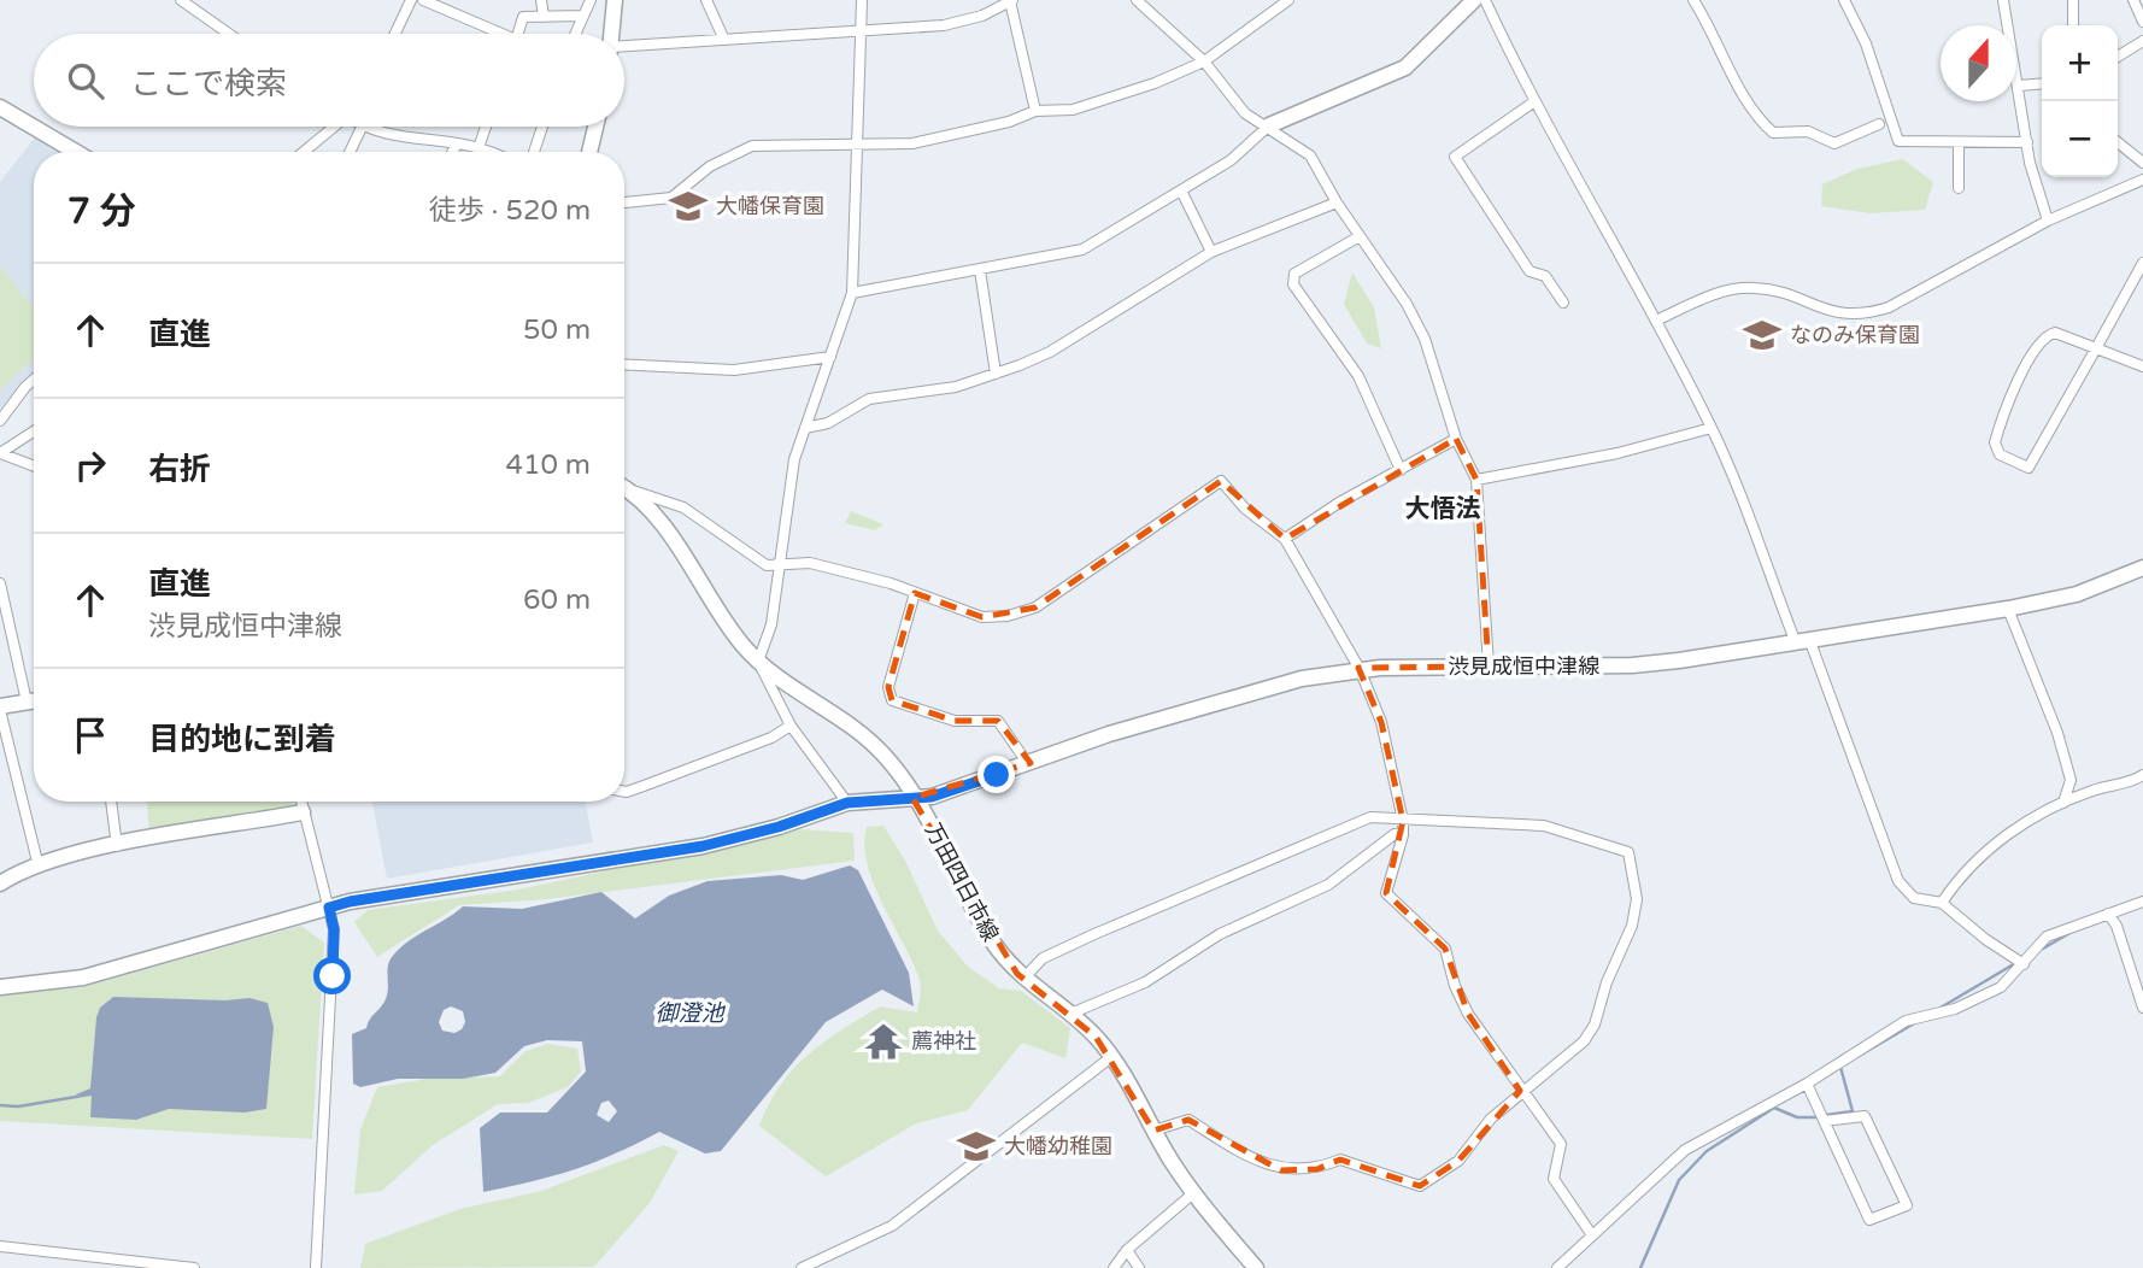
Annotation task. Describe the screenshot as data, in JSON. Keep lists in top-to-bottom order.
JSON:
{
  "streets": {
    "main road": ["渋見成恒中津線", "万田四日市線"]
  },
  "crossings": [
    ["渋見成恒中津線", "万田四日市線"]
  ],
  "districts": ["大悟法"],
  "water": ["御澄池"],
  "places": {
    "school or university": ["大幡保育園", "なのみ保育園", "大幡幼稚園"],
    "temple": ["薦神社"]
  },
  "north": "top",
  "page": {
    "map_buttons": ["+", "−"],
    "search": "ここで検索",
    "heading": ["7 分", "徒歩 · 520 m"],
    "list": [
      ["直進", "50 m"],
      ["右折", "410 m"],
      ["直進", "渋見成恒中津線", "60 m"],
      "目的地に到着"
    ]
  }
}
